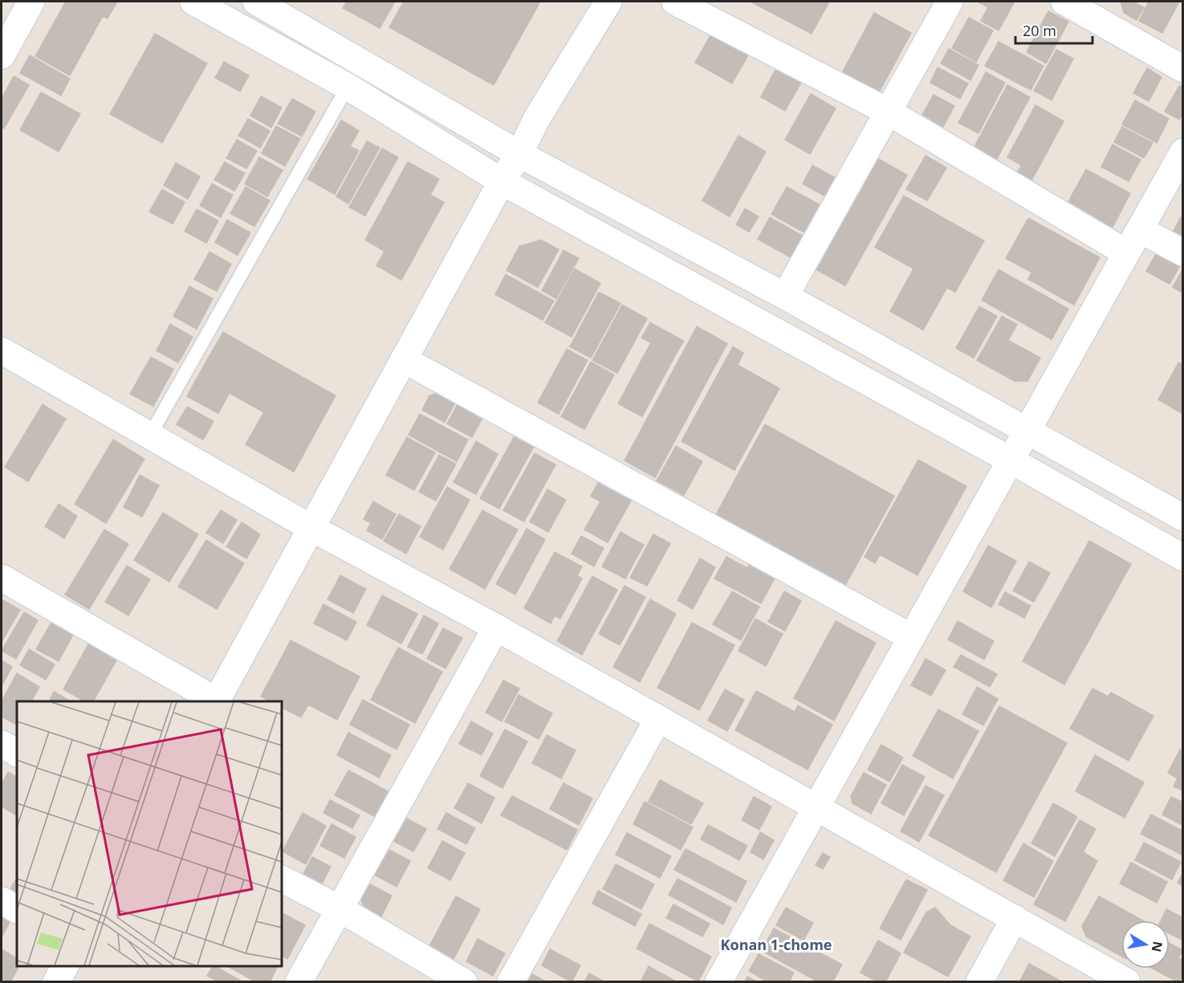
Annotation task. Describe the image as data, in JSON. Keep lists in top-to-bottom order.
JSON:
{
  "districts": ["Konan 1-chome"],
  "scale_bar": "20 m",
  "north": "right"
}
